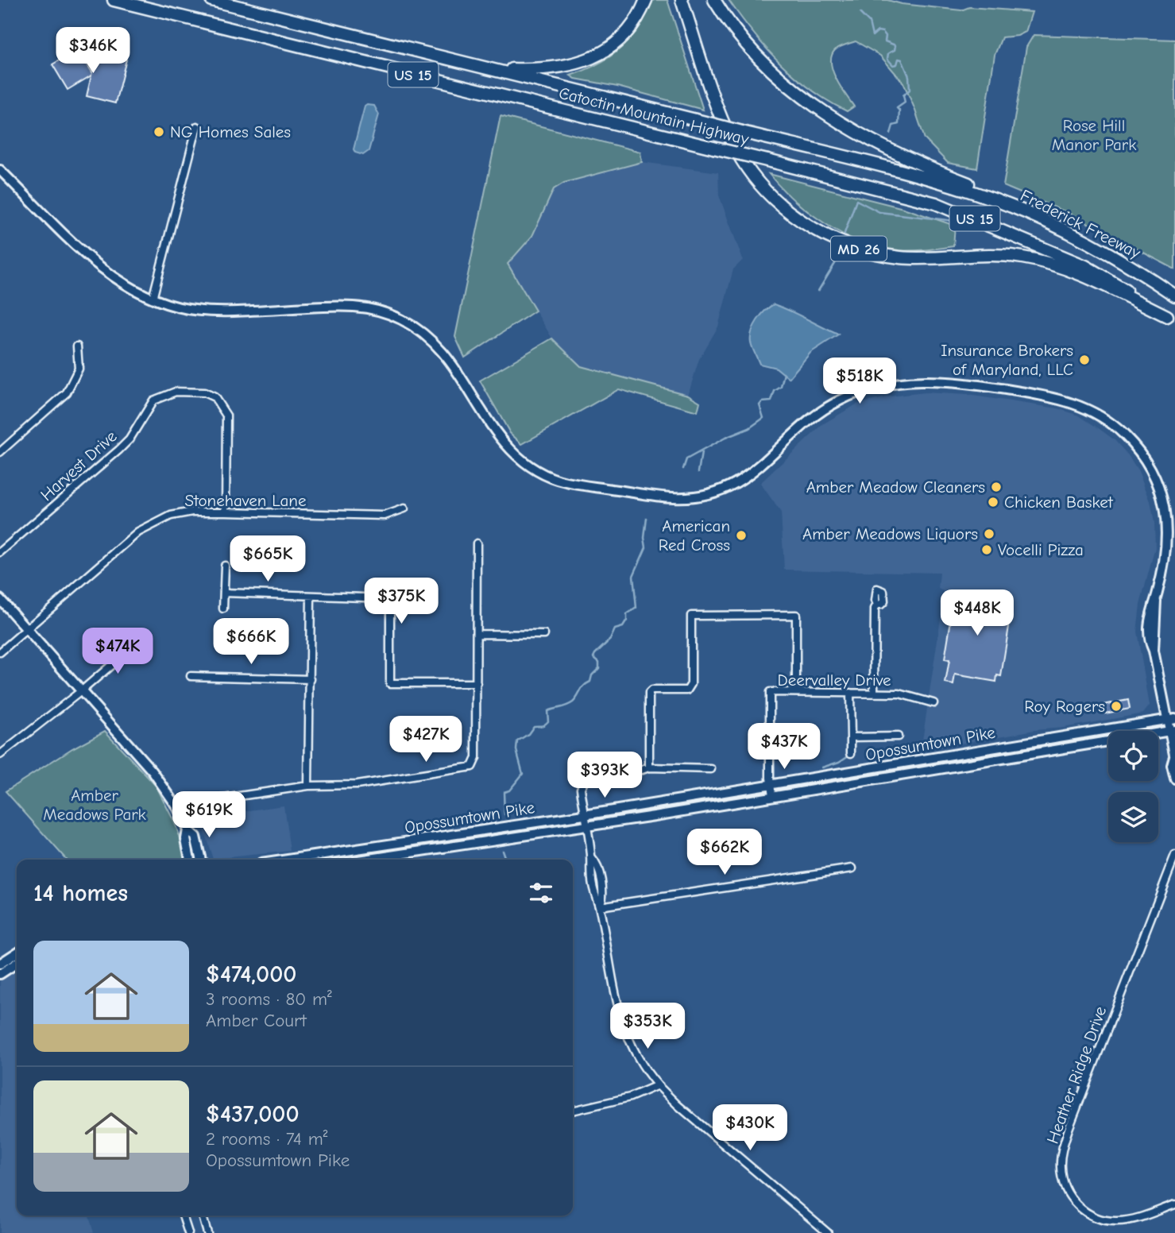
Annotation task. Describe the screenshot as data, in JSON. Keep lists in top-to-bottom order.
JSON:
{
  "streets": {
    "highway": [
      "US 15",
      "Catoctin Mountain Highway",
      "Frederick Freeway",
      "MD 26"
    ],
    "street": [
      "Harvest Drive",
      "Stonehaven Lane",
      "Deervalley Drive",
      "Opossumtown Pike",
      "Heather Ridge Drive"
    ]
  },
  "crossings": [
    ["Catoctin Mountain Highway", "Frederick Freeway"],
    ["Catoctin Mountain Highway", "MD 26"],
    ["Harvest Drive", "Stonehaven Lane"],
    ["Deervalley Drive", "Opossumtown Pike"]
  ],
  "parks": ["Rose Hill Manor Park", "Amber Meadows Park"],
  "places": [
    "NG Homes Sales",
    "Insurance Brokers of Maryland, LLC",
    "Amber Meadow Cleaners",
    "Chicken Basket",
    "Amber Meadows Liquors",
    "American Red Cross",
    "Vocelli Pizza",
    "Roy Rogers"
  ],
  "page": {
    "price": [
      "$346K",
      "$518K",
      "$665K",
      "$375K",
      "$448K",
      "$666K",
      "$474K",
      "$427K",
      "$437K",
      "$393K",
      "$619K",
      "$662K",
      "$353K",
      "$430K"
    ],
    "heading": "14 homes",
    "list": [
      {
        "name": "$474,000",
        "note": "3 rooms · 80 m² · Amber Court"
      },
      {
        "name": "$437,000",
        "note": "2 rooms · 74 m² · Opossumtown Pike"
      }
    ]
  }
}
